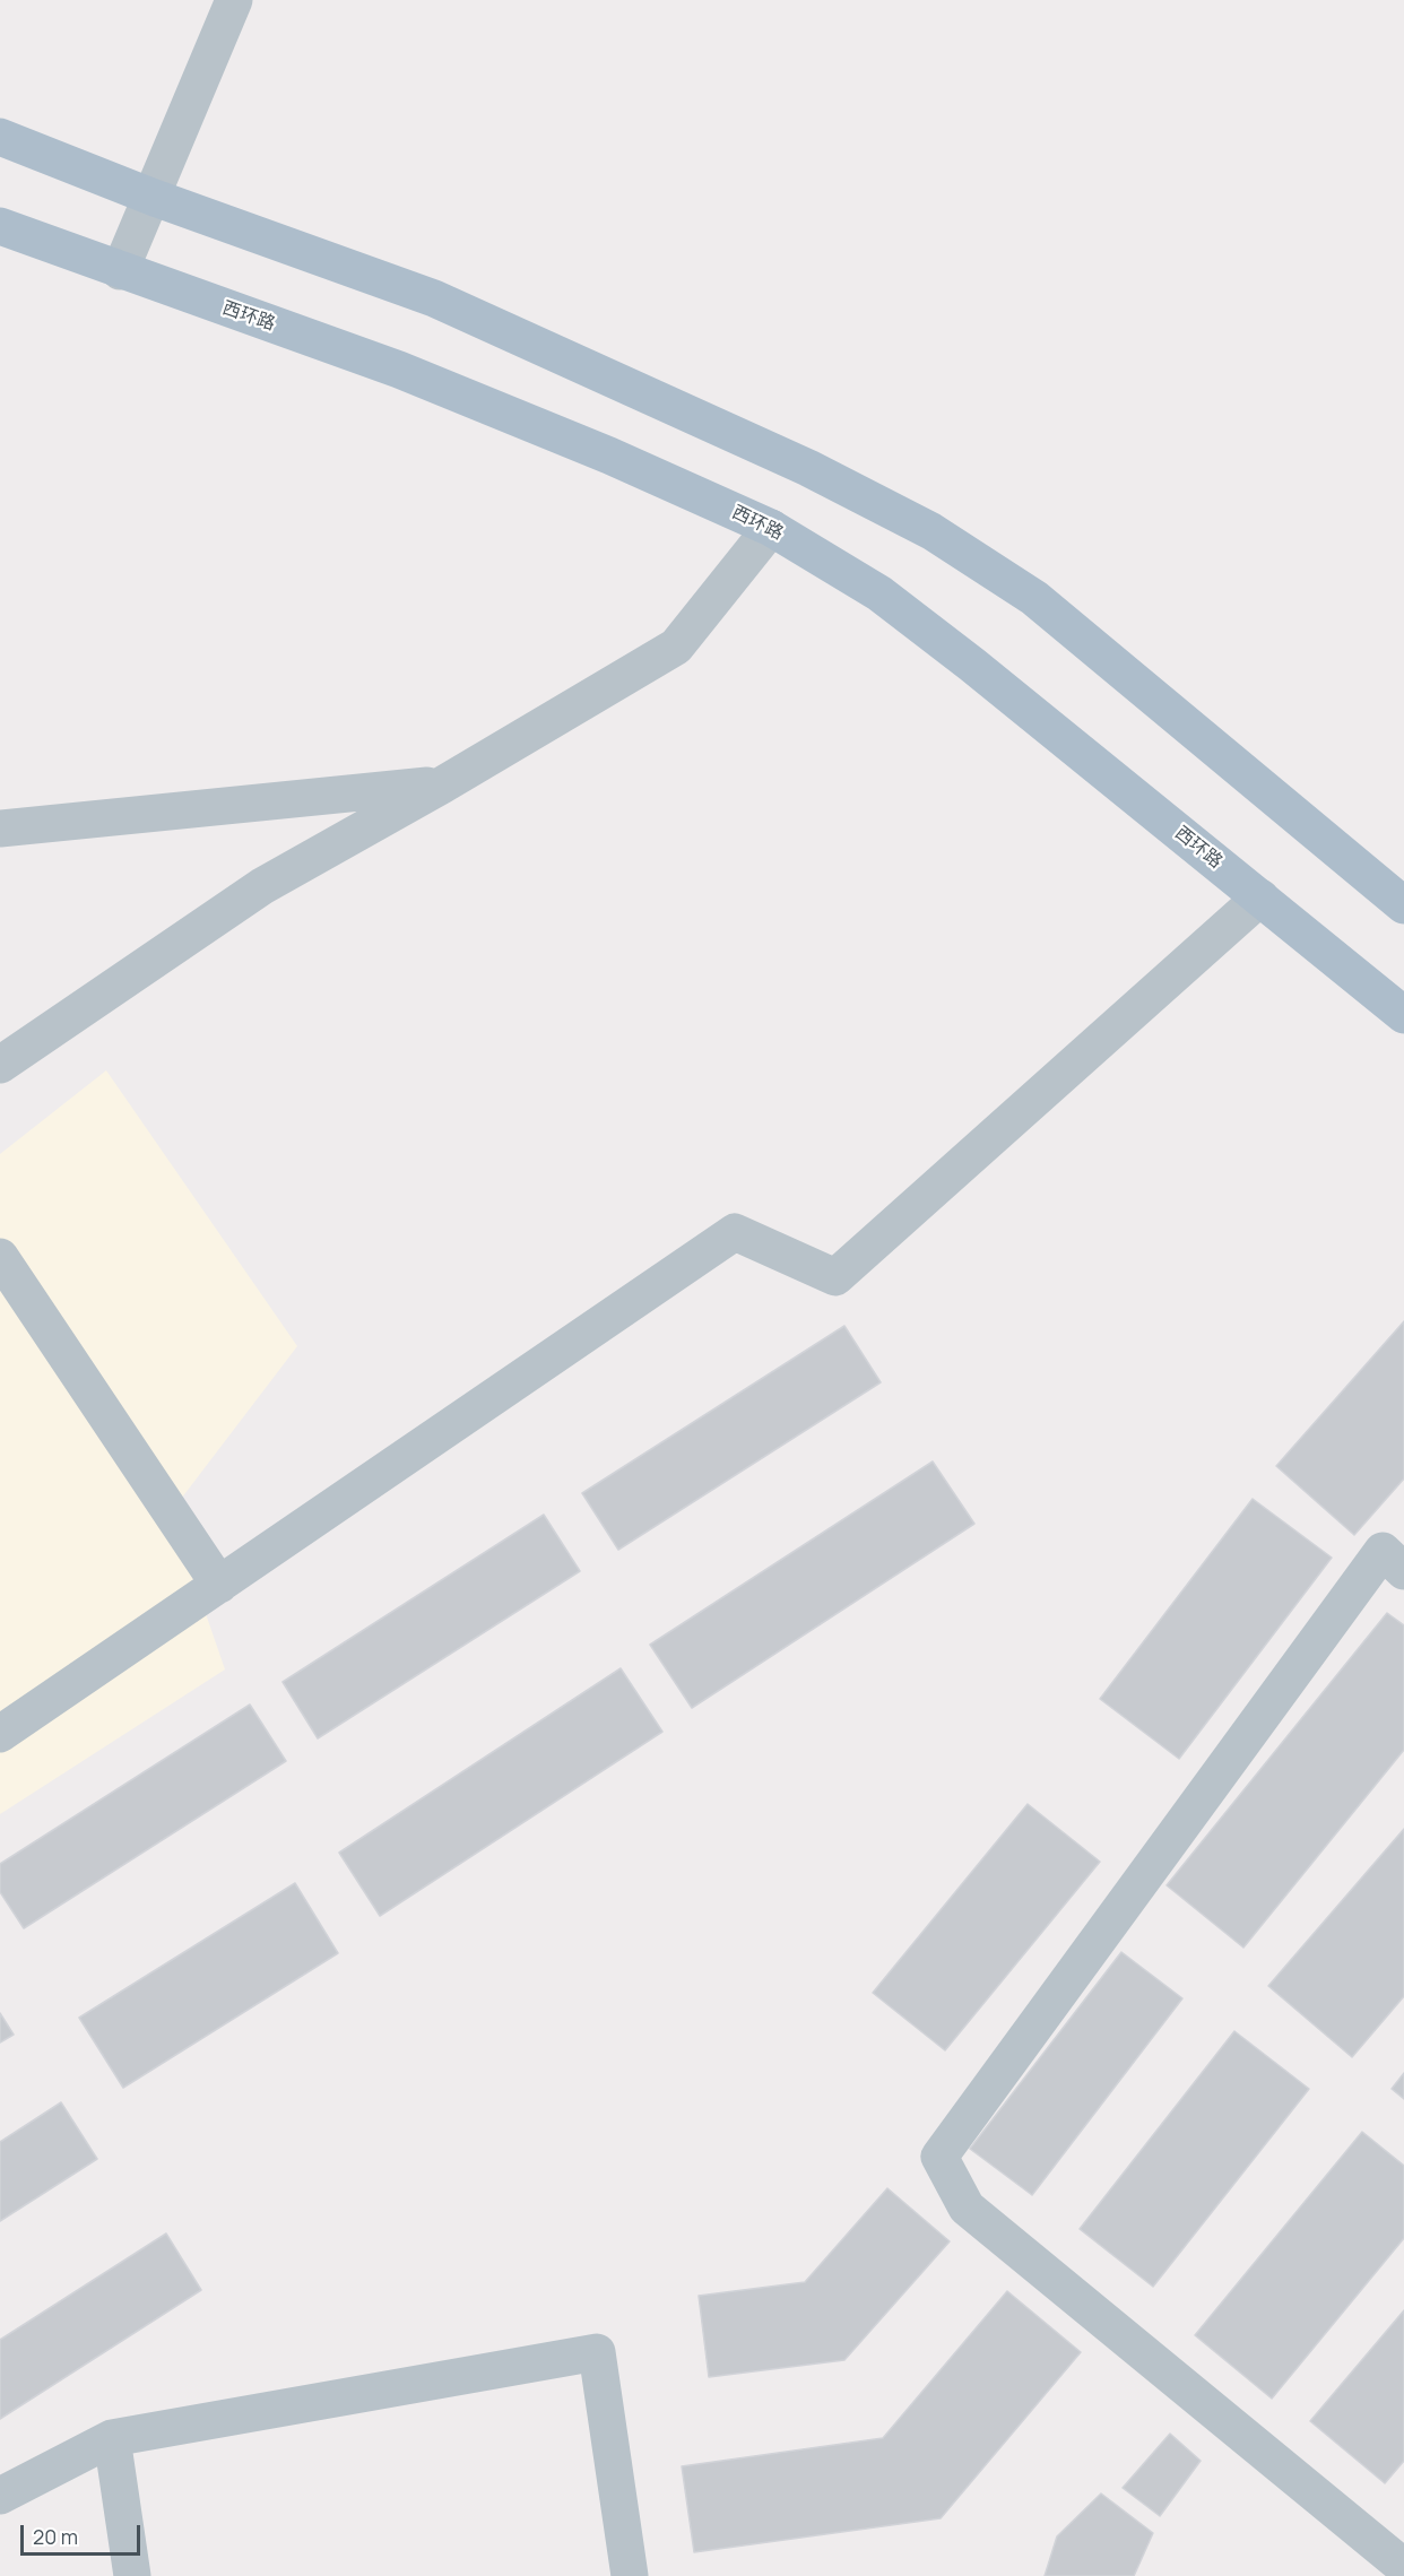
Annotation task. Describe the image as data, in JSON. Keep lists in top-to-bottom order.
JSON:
{
  "streets": {
    "main road": ["西环路"]
  },
  "scale_bar": "20 m"
}
